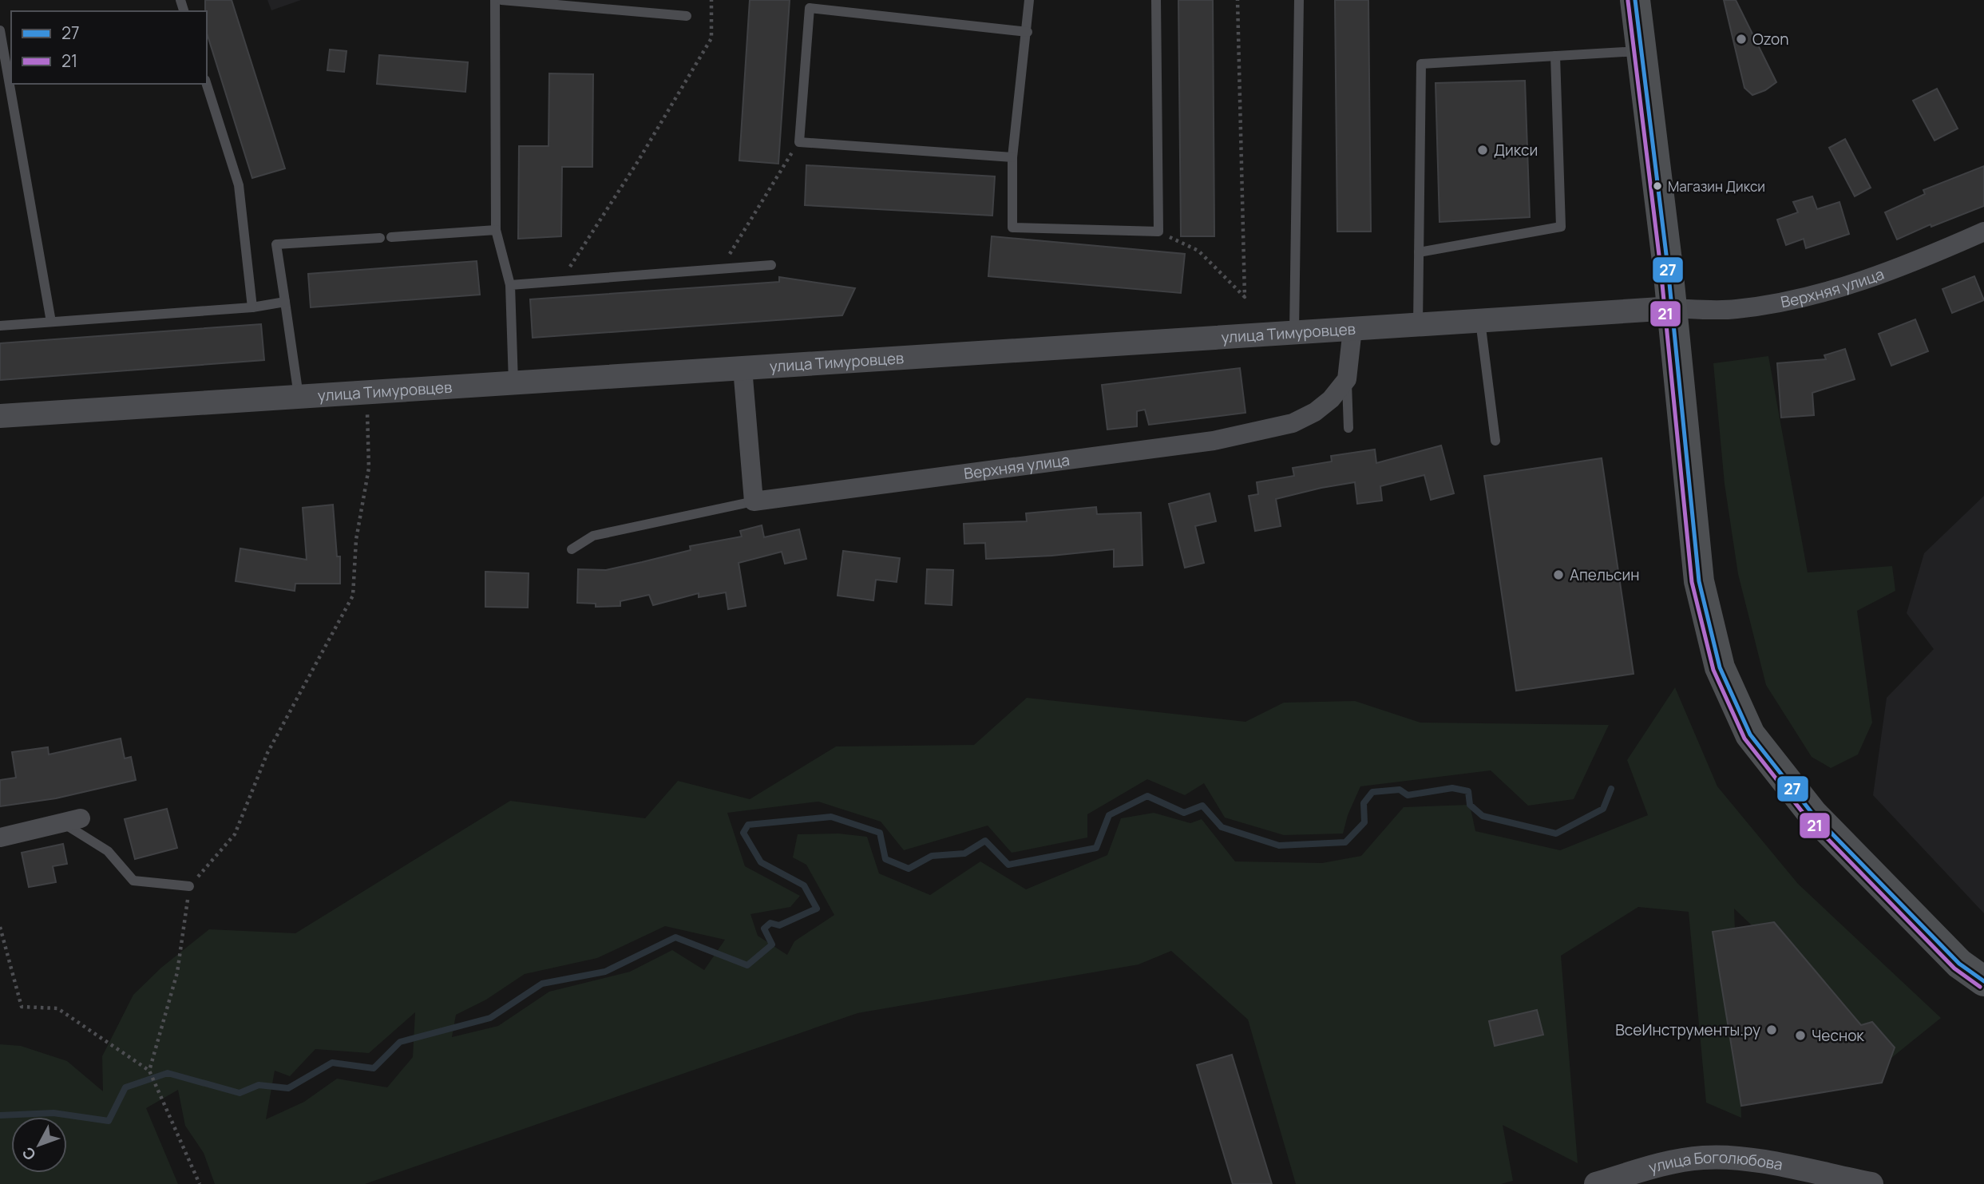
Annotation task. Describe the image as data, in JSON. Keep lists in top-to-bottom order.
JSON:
{
  "streets": {
    "street": ["Верхняя улица", "улица Тимуровцев", "улица Боголюбова"]
  },
  "crossings": [
    ["Верхняя улица", "улица Тимуровцев"]
  ],
  "places": [
    "Ozon",
    "Дикси",
    "Магазин Дикси",
    "Апельсин",
    "ВсеИнструменты.ру",
    "Чеснок"
  ],
  "lines": ["transit line 27", "transit line 21"],
  "legend": ["27", "21"],
  "north": "bottom left"
}
